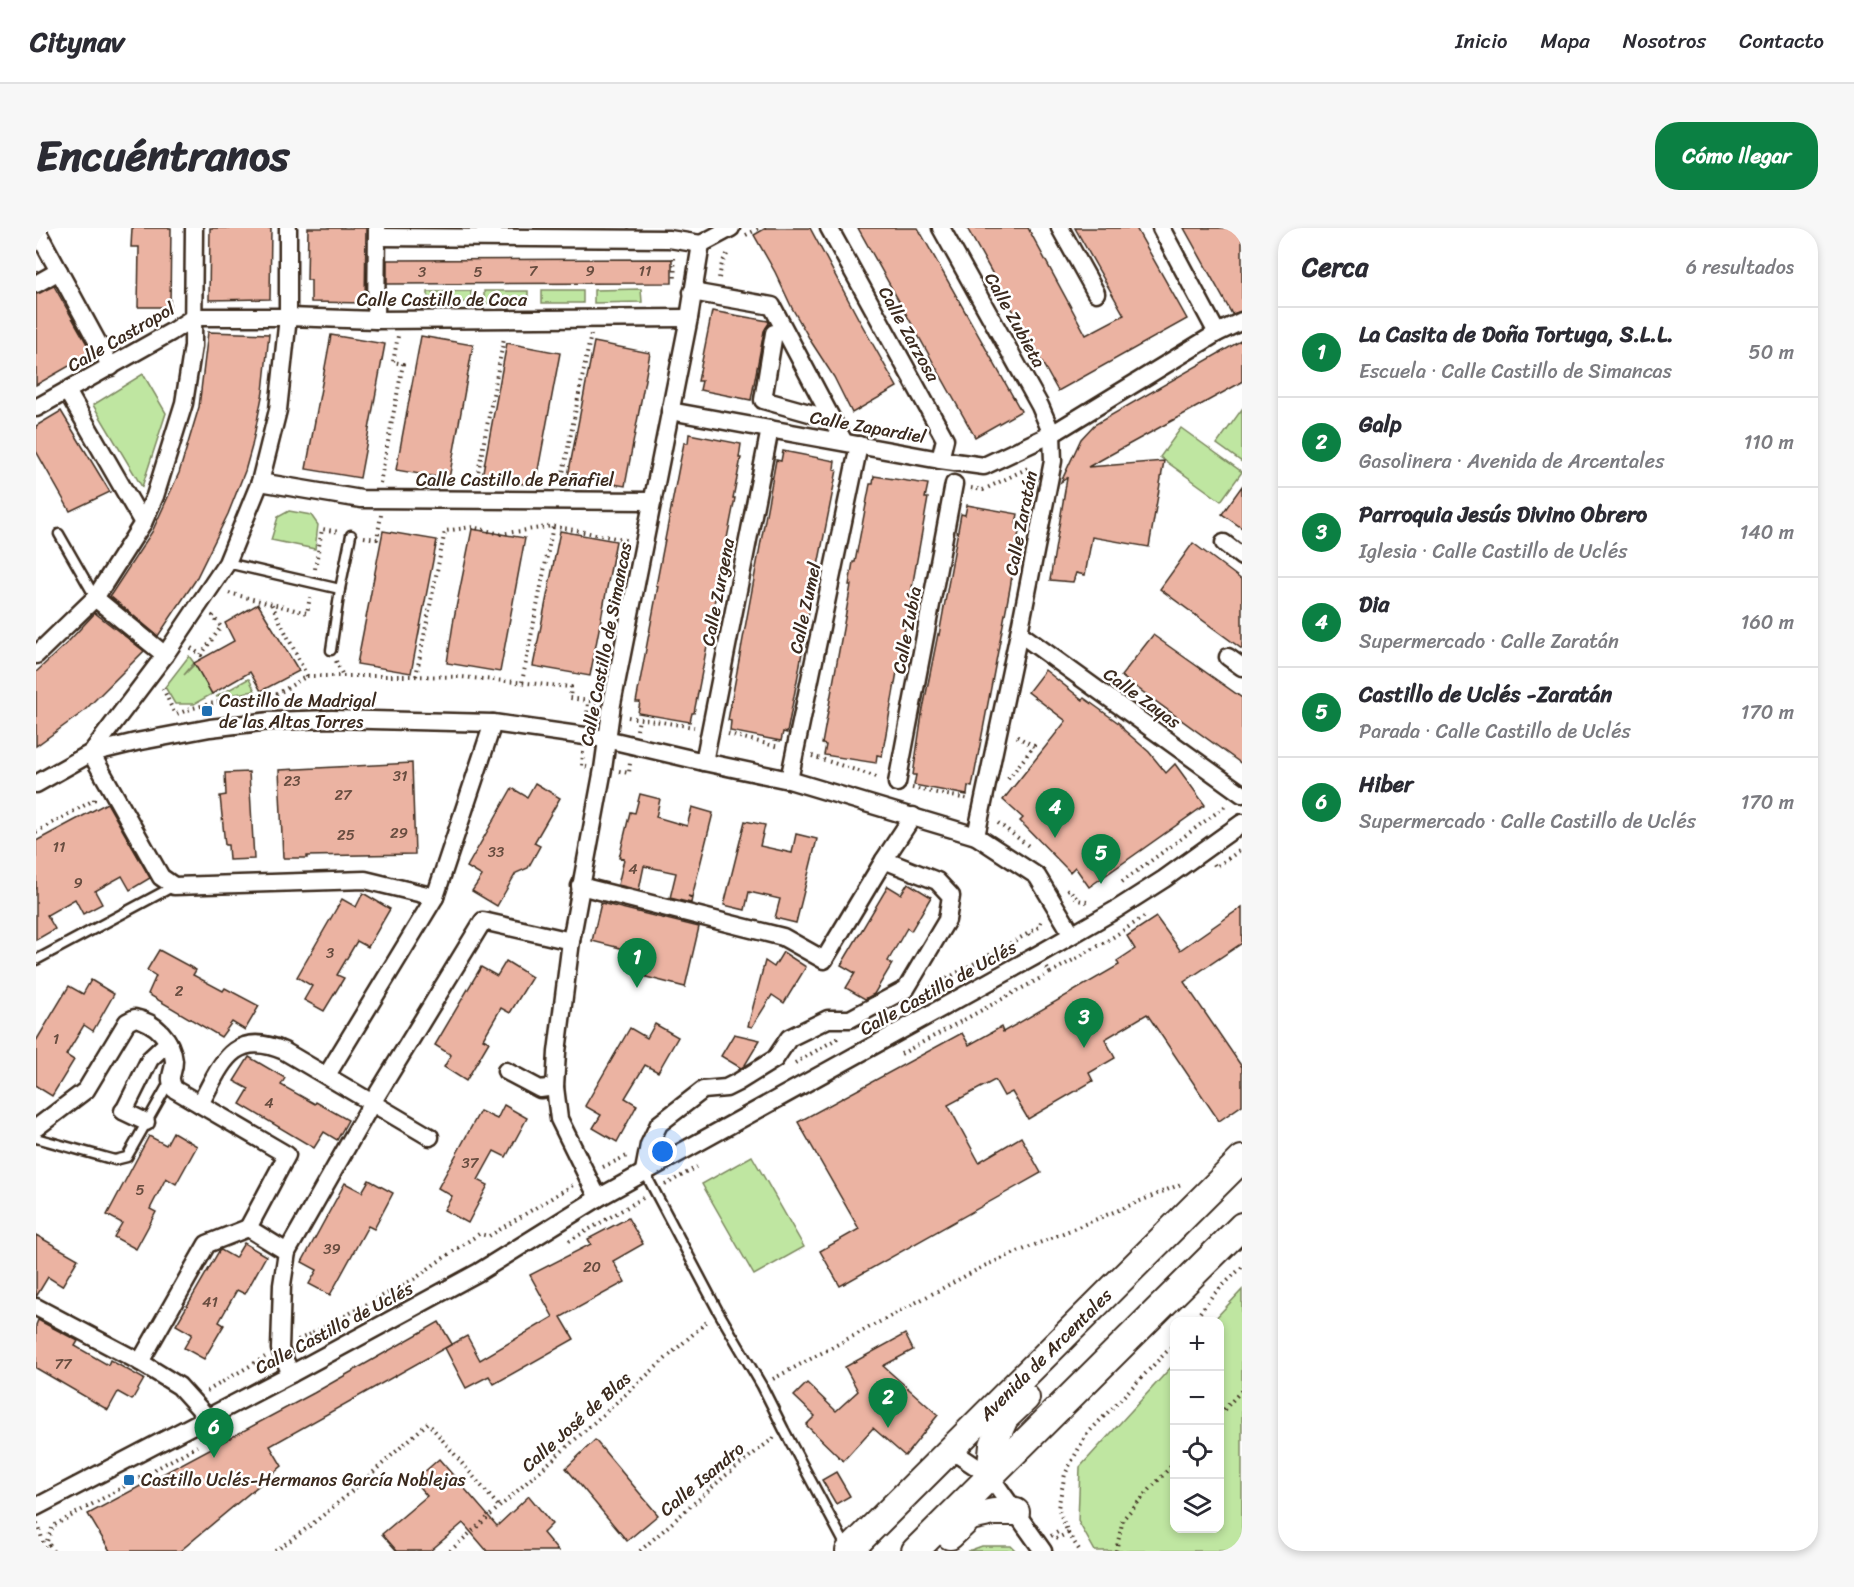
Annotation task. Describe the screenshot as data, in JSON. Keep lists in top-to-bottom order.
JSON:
{
  "streets": {
    "main road": ["Avenida de Arcentales"],
    "street": [
      "Calle Castillo de Coca",
      "Calle Zubieta",
      "Calle Zarzosa",
      "Calle Castropol",
      "Calle Zapardiel",
      "Calle Castillo de Peñafiel",
      "Calle Zaratán",
      "Calle Zurgena",
      "Calle Zumel",
      "Calle Zubía",
      "Calle Castillo de Simancas",
      "Calle Zayas",
      "Calle Castillo de Uclés"
    ],
    "path": ["Calle José de Blas", "Calle Isandro"]
  },
  "crossings": [
    ["Calle Castillo de Coca", "Calle Castropol"],
    ["Calle Castillo de Coca", "Calle Castillo de Simancas"],
    ["Calle Zubieta", "Calle Zapardiel"],
    ["Calle Zubieta", "Calle Zaratán"],
    ["Calle Zarzosa", "Calle Zapardiel"],
    ["Calle Zapardiel", "Calle Zaratán"],
    ["Calle Zapardiel", "Calle Zurgena"],
    ["Calle Zapardiel", "Calle Zumel"],
    ["Calle Zapardiel", "Calle Castillo de Simancas"],
    ["Calle Castillo de Peñafiel", "Calle Castillo de Simancas"],
    ["Calle Zaratán", "Calle Zayas"],
    ["Calle Castillo de Simancas", "Calle Castillo de Uclés"]
  ],
  "places": {
    "transit": ["Castillo de Madrigal de las Altas Torres", "Castillo Uclés-Hermanos García Noblejas"]
  },
  "house_numbers": [
    "7",
    "9",
    "11",
    "3",
    "5",
    "31",
    "23",
    "27",
    "29",
    "25",
    "11",
    "33",
    "4",
    "9",
    "3",
    "2",
    "1",
    "4",
    "37",
    "5",
    "39",
    "20",
    "41",
    "77"
  ],
  "page": {
    "header": "Citynav",
    "nav": [
      "Inicio",
      "Mapa",
      "Nosotros",
      "Contacto"
    ],
    "title": "Encuéntranos",
    "buttons": "Cómo llegar",
    "heading": ["Cerca", "6 resultados"],
    "list": [
      {
        "mark": "1",
        "name": "La Casita de Doña Tortuga, S.L.L.",
        "note": "Escuela · Calle Castillo de Simancas",
        "value": "50 m"
      },
      {
        "mark": "2",
        "name": "Galp",
        "note": "Gasolinera · Avenida de Arcentales",
        "value": "110 m"
      },
      {
        "mark": "3",
        "name": "Parroquia Jesús Divino Obrero",
        "note": "Iglesia · Calle Castillo de Uclés",
        "value": "140 m"
      },
      {
        "mark": "4",
        "name": "Dia",
        "note": "Supermercado · Calle Zaratán",
        "value": "160 m"
      },
      {
        "mark": "5",
        "name": "Castillo de Uclés -Zaratán",
        "note": "Parada · Calle Castillo de Uclés",
        "value": "170 m"
      },
      {
        "mark": "6",
        "name": "Hiber",
        "note": "Supermercado · Calle Castillo de Uclés",
        "value": "170 m"
      }
    ],
    "pins": [
      "4",
      "5",
      "1",
      "3",
      "2",
      "6"
    ],
    "map_buttons": ["+", "−"]
  }
}
